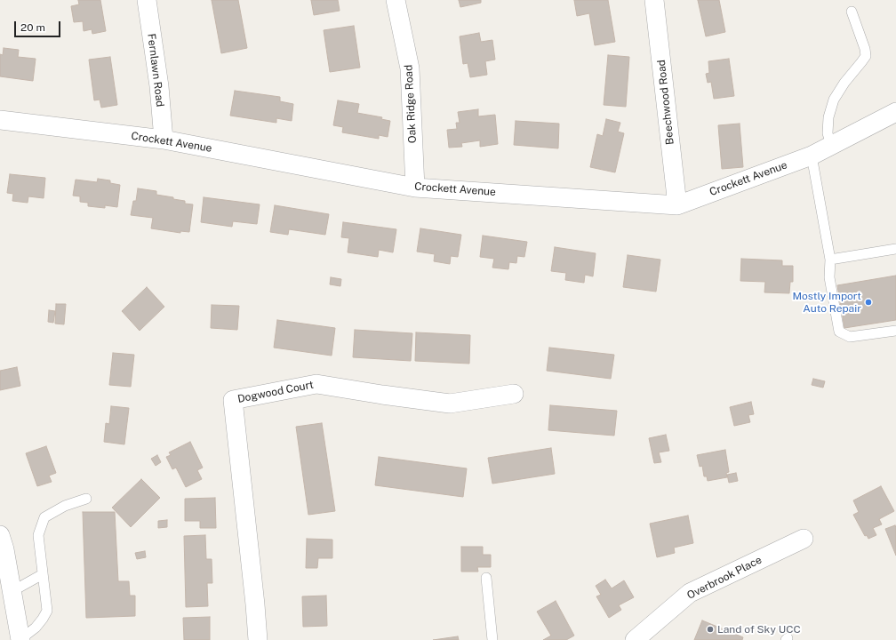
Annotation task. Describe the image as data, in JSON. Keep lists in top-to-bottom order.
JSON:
{
  "streets": {
    "street": [
      "Fernlawn Road",
      "Beechwood Road",
      "Oak Ridge Road",
      "Crockett Avenue",
      "Dogwood Court",
      "Overbrook Place"
    ]
  },
  "crossings": [
    ["Fernlawn Road", "Crockett Avenue"],
    ["Beechwood Road", "Crockett Avenue"],
    ["Oak Ridge Road", "Crockett Avenue"]
  ],
  "places": ["Mostly Import Auto Repair", "Land of Sky UCC"],
  "scale_bar": "20 m"
}
